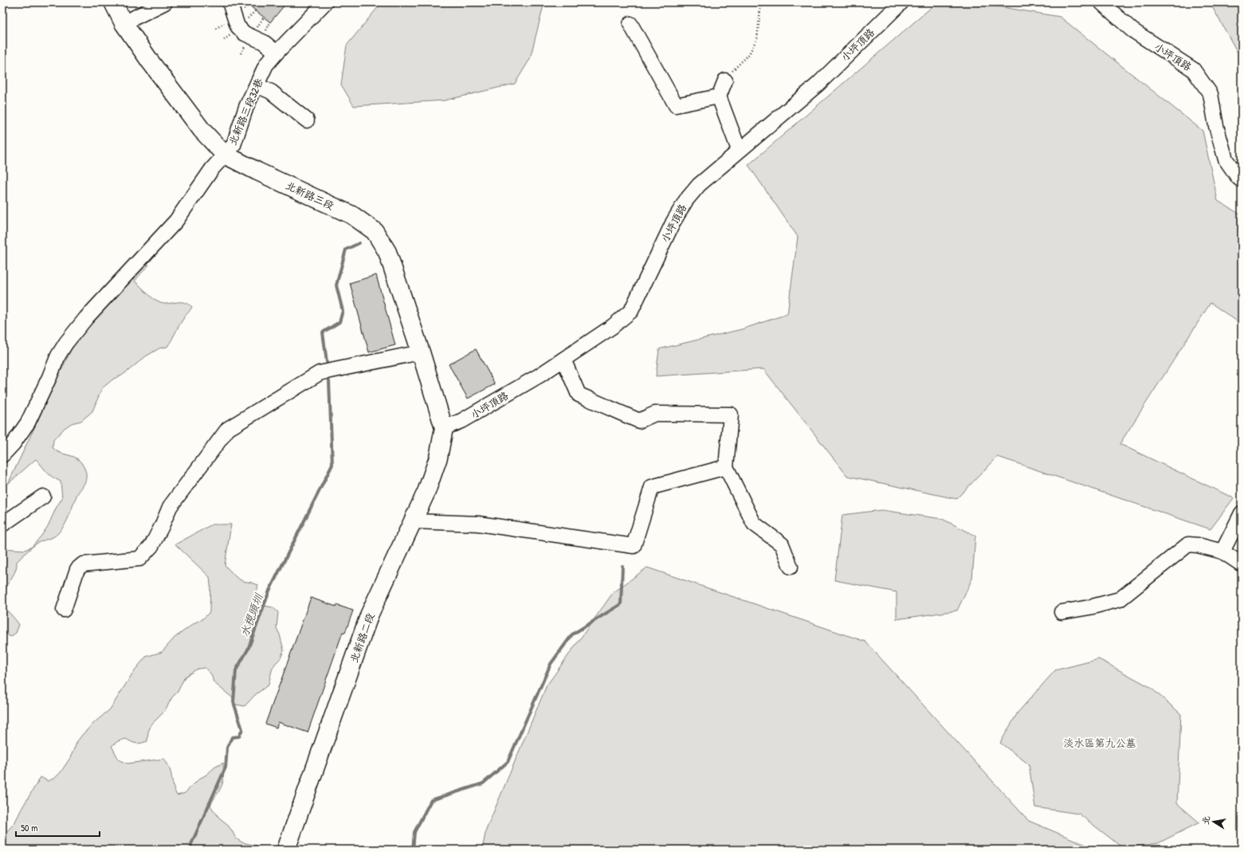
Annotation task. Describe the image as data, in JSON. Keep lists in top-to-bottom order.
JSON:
{
  "streets": {
    "main road": ["北新路三段", "北新路二段"],
    "street": ["小坪頂路", "北新路三段32巷"]
  },
  "crossings": [
    ["小坪頂路", "北新路三段"],
    ["小坪頂路", "北新路二段"],
    ["北新路三段32巷", "北新路三段"],
    ["北新路三段", "北新路二段"]
  ],
  "water": ["水梘頭圳"],
  "parks": ["淡水區第九公墓"],
  "scale_bar": "50 m",
  "north": "left"
}
